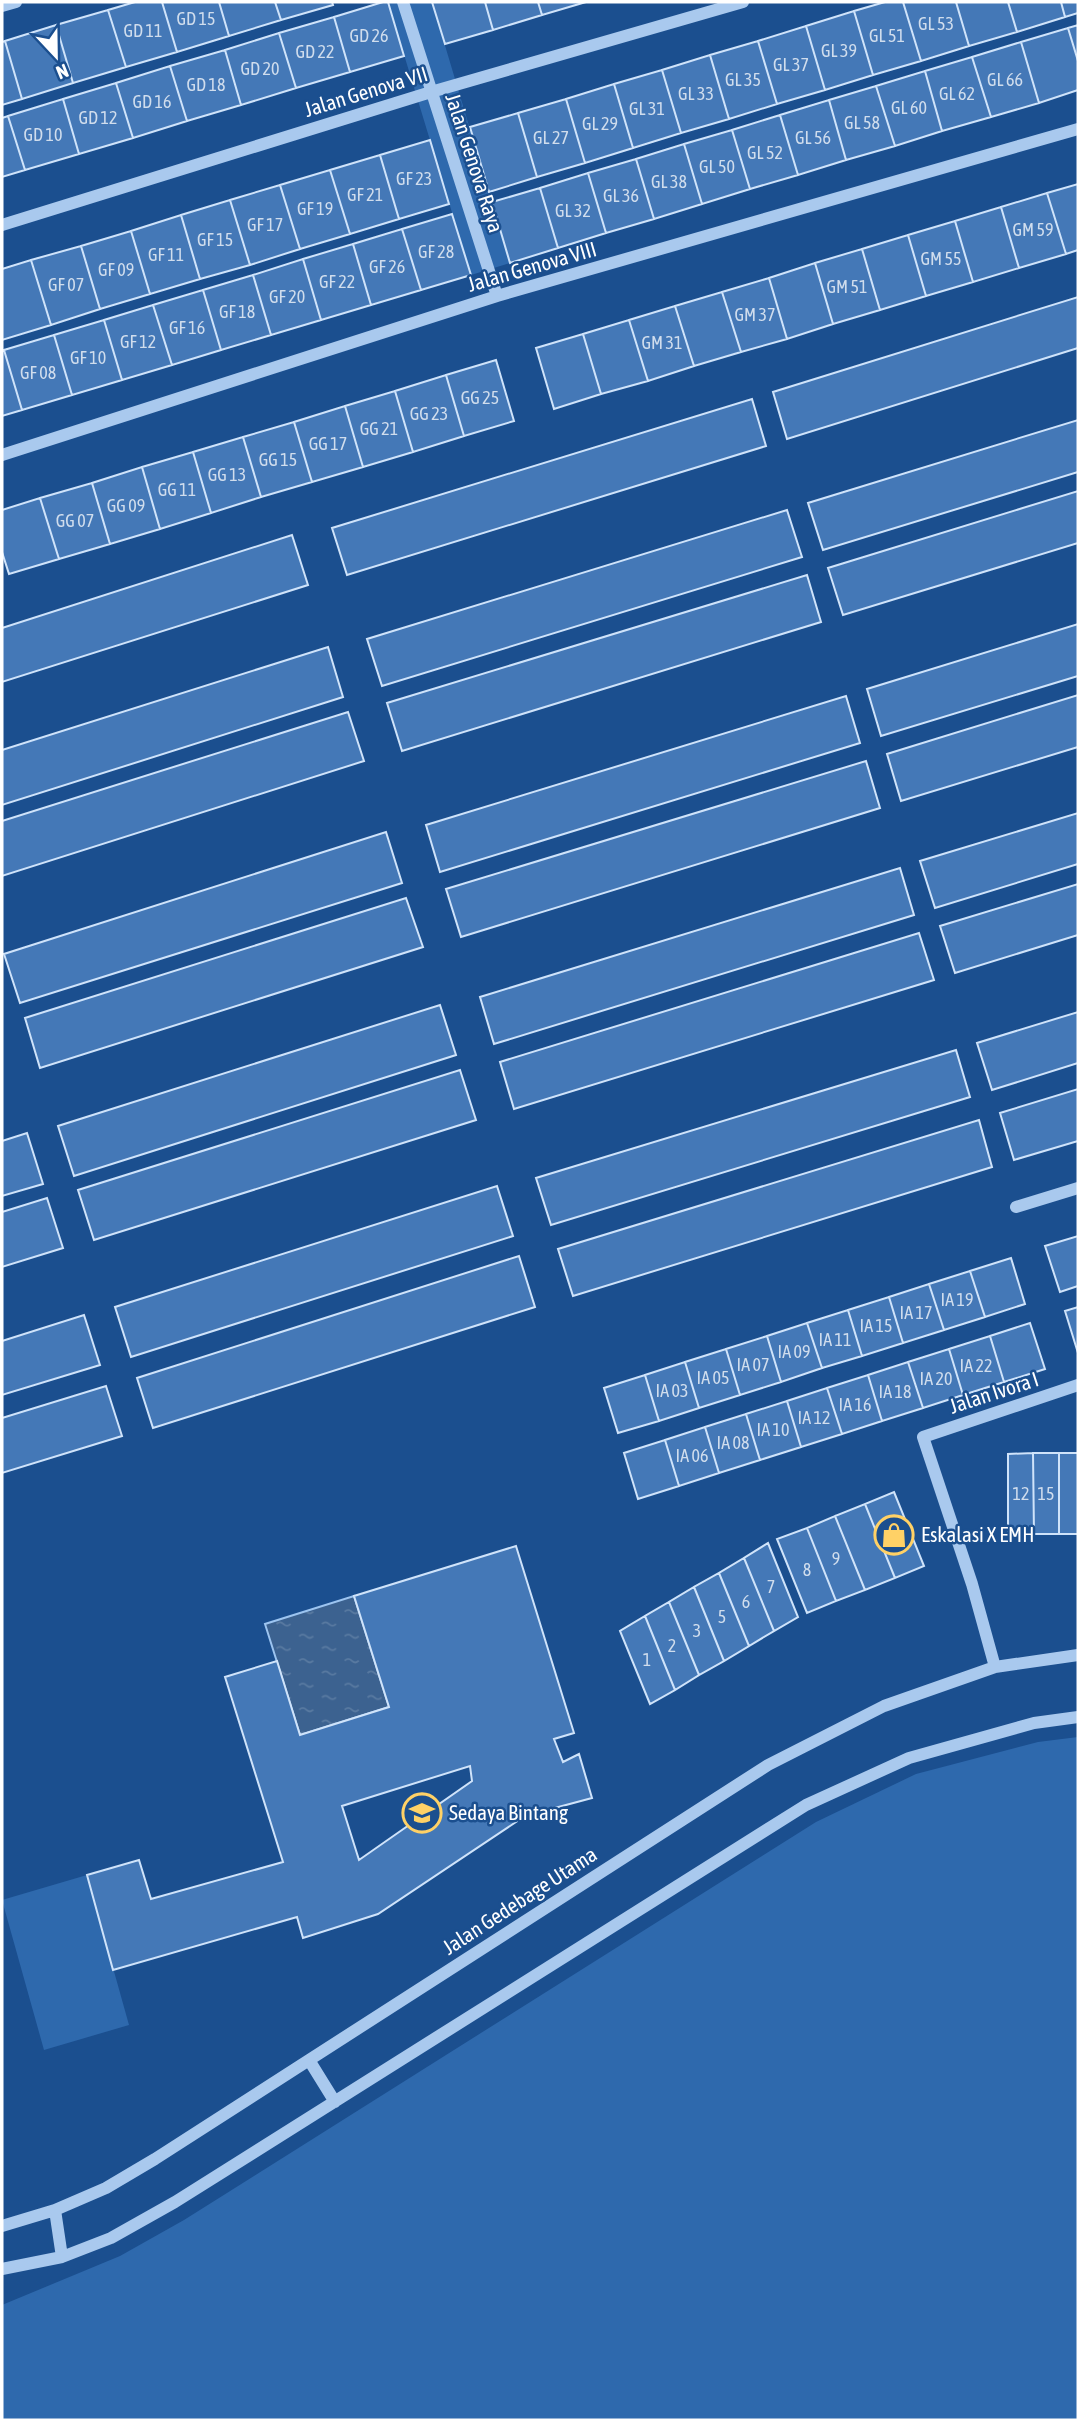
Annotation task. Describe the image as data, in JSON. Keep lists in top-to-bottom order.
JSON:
{
  "streets": {
    "street": [
      "Jalan Genova VII",
      "Jalan Genova Raya",
      "Jalan Genova VIII",
      "Jalan Ivora I",
      "Jalan Gedebage Utama"
    ]
  },
  "crossings": [
    ["Jalan Genova VII", "Jalan Genova Raya"],
    ["Jalan Genova Raya", "Jalan Genova VIII"],
    ["Jalan Ivora I", "Jalan Gedebage Utama"]
  ],
  "places": {
    "shop": ["Eskalasi X EMH"],
    "school or university": ["Sedaya Bintang"]
  },
  "house_numbers": [
    "GD 15",
    "GL 53",
    "GD 11",
    "GD 26",
    "GL 51",
    "GL 39",
    "GD 22",
    "GL 37",
    "GD 20",
    "GL 35",
    "GL 66",
    "GD 18",
    "GL 33",
    "GL 62",
    "GD 16",
    "GL 60",
    "GL 31",
    "GD 12",
    "GL 58",
    "GL 29",
    "GD 10",
    "GL 27",
    "GL 56",
    "GL 52",
    "GL 50",
    "GF 23",
    "GL 38",
    "GF 21",
    "GL 36",
    "GF 19",
    "GL 32",
    "GF 17",
    "GM 59",
    "GF 15",
    "GF 28",
    "GF 11",
    "GM 55",
    "GF 26",
    "GF 09",
    "GF 22",
    "GF 07",
    "GM 51",
    "GF 20",
    "GF 18",
    "GM 37",
    "GF 16",
    "GF 12",
    "GM 31",
    "GF 10",
    "GF 08",
    "GG 25",
    "GG 23",
    "GG 21",
    "GG 17",
    "GG 15",
    "GG 13",
    "GG 11",
    "GG 09",
    "GG 07",
    "IA 19",
    "IA 17",
    "IA 15",
    "IA 11",
    "IA 09",
    "IA 07",
    "IA 22",
    "IA 05",
    "IA 20",
    "IA 03",
    "IA 18",
    "IA 16",
    "IA 12",
    "IA 10",
    "IA 08",
    "IA 06",
    "12",
    "15",
    "9",
    "8",
    "7",
    "6",
    "5",
    "3",
    "2",
    "1"
  ],
  "north": "bottom"
}
